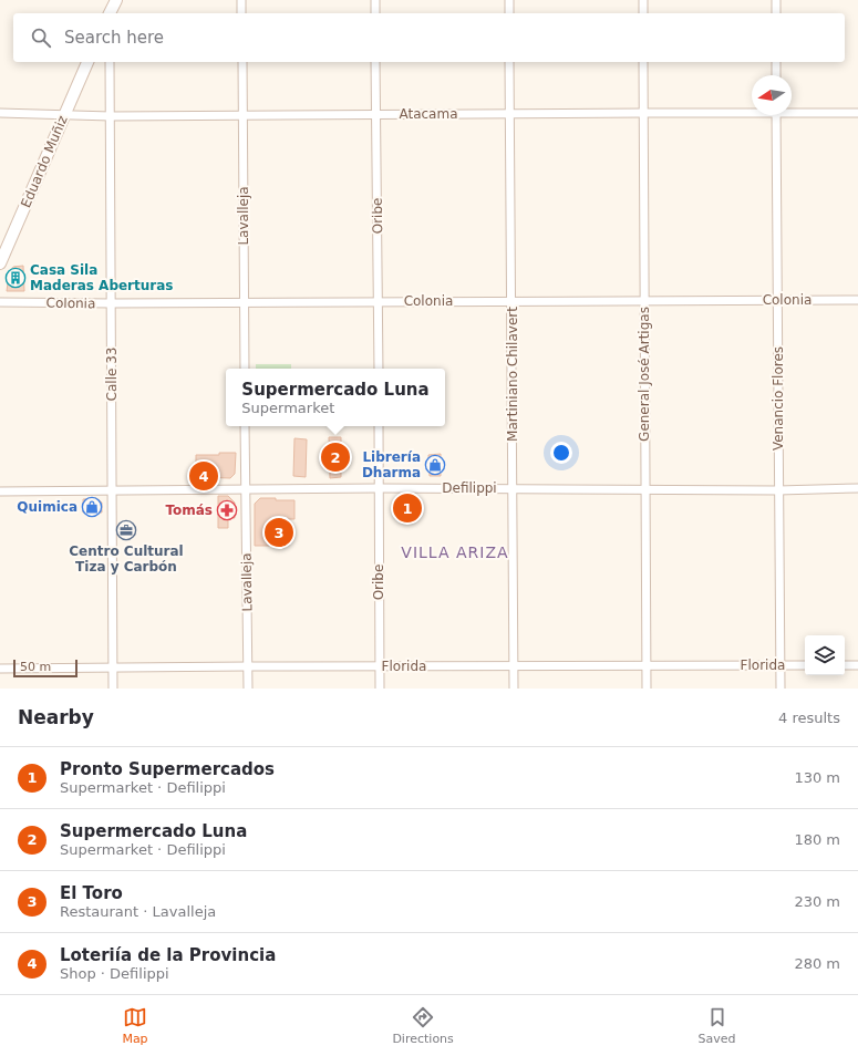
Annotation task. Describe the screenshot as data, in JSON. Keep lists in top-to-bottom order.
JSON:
{
  "streets": {
    "street": [
      "Atacama",
      "Eduardo Muñiz",
      "Lavalleja",
      "Oribe",
      "Colonia",
      "Calle 33",
      "Martiniano Chilavert",
      "General José Artigas",
      "Venancio Flores",
      "Defilippi",
      "Florida"
    ]
  },
  "crossings": [
    ["Atacama", "Eduardo Muñiz"],
    ["Atacama", "Lavalleja"],
    ["Atacama", "Oribe"],
    ["Atacama", "Calle 33"],
    ["Atacama", "Martiniano Chilavert"],
    ["Atacama", "General José Artigas"],
    ["Lavalleja", "Colonia"],
    ["Lavalleja", "Defilippi"],
    ["Lavalleja", "Florida"],
    ["Oribe", "Colonia"],
    ["Oribe", "Defilippi"],
    ["Oribe", "Florida"],
    ["Colonia", "Calle 33"],
    ["Colonia", "Martiniano Chilavert"],
    ["Colonia", "General José Artigas"],
    ["Colonia", "Venancio Flores"],
    ["Calle 33", "Defilippi"],
    ["Calle 33", "Florida"],
    ["Martiniano Chilavert", "Defilippi"],
    ["Martiniano Chilavert", "Florida"],
    ["General José Artigas", "Defilippi"],
    ["General José Artigas", "Florida"],
    ["Venancio Flores", "Defilippi"],
    ["Venancio Flores", "Florida"]
  ],
  "districts": ["VILLA ARIZA"],
  "places": {
    "building": ["Casa Sila Maderas Aberturas"],
    "shop": ["Librería Dharma", "Quimica"],
    "pharmacy": ["Tomás"],
    "office": ["Centro Cultural Tiza y Carbón"]
  },
  "scale_bar": "50 m",
  "north": "left",
  "page": {
    "search": "Search here",
    "popup": ["Supermercado Luna", "Supermarket"],
    "pins": [
      "2",
      "4",
      "1",
      "3"
    ],
    "scale": "50 m",
    "heading": ["Nearby", "4 results"],
    "list": [
      {
        "mark": "1",
        "name": "Pronto Supermercados",
        "note": "Supermarket · Defilippi",
        "value": "130 m"
      },
      {
        "mark": "2",
        "name": "Supermercado Luna",
        "note": "Supermarket · Defilippi",
        "value": "180 m"
      },
      {
        "mark": "3",
        "name": "El Toro",
        "note": "Restaurant · Lavalleja",
        "value": "230 m"
      },
      {
        "mark": "4",
        "name": "Loteriía de la Provincia",
        "note": "Shop · Defilippi",
        "value": "280 m"
      }
    ],
    "nav": ["Map", "Directions", "Saved"]
  }
}
